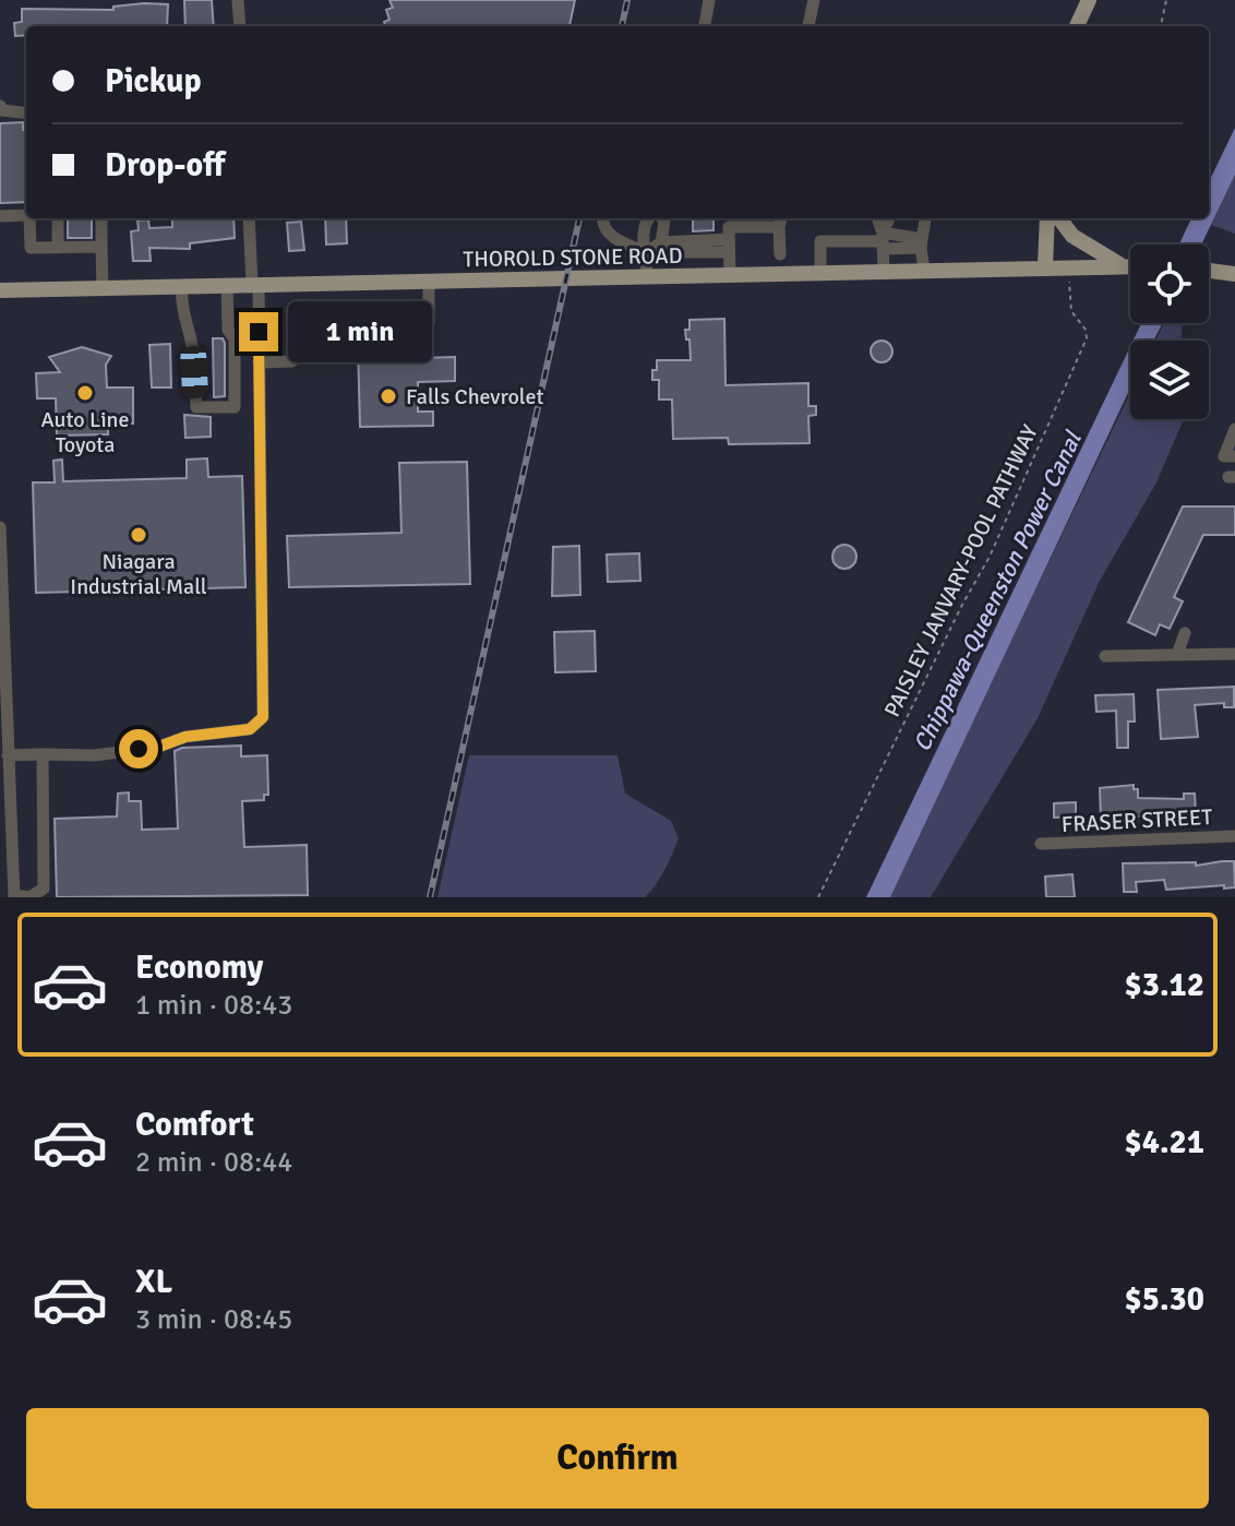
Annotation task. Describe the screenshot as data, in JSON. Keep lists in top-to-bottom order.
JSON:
{
  "streets": {
    "main road": ["THOROLD STONE ROAD"],
    "street": ["FRASER STREET"],
    "path": ["PAISLEY JANVARY-POOL PATHWAY"]
  },
  "water": ["Chippawa-Queenston Power Canal"],
  "places": ["Auto Line Toyota", "Falls Chevrolet", "Niagara Industrial Mall"],
  "page": {
    "banner": ["Pickup", "Drop-off"],
    "bubble": "1 min",
    "list": [
      {
        "name": "Economy",
        "note": "1 min · 08:43",
        "value": "$3.12"
      },
      {
        "name": "Comfort",
        "note": "2 min · 08:44",
        "value": "$4.21"
      },
      {
        "name": "XL",
        "note": "3 min · 08:45",
        "value": "$5.30"
      }
    ],
    "buttons": "Confirm"
  }
}
